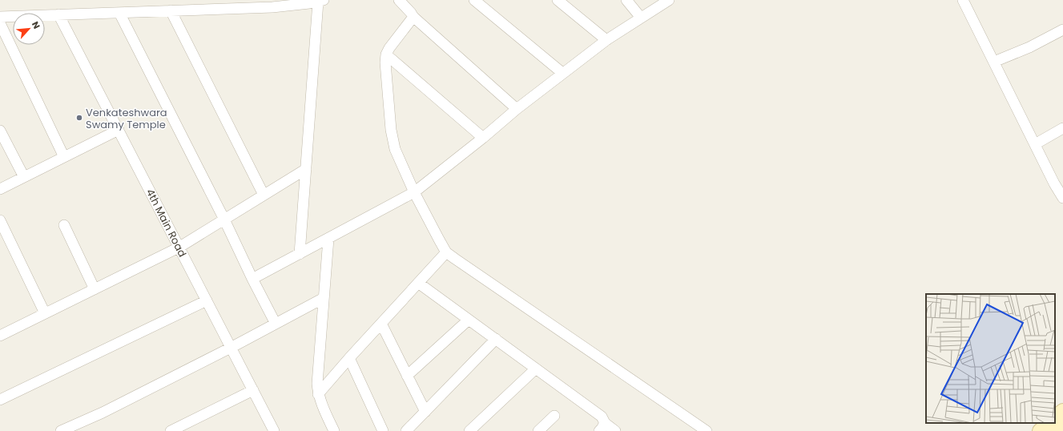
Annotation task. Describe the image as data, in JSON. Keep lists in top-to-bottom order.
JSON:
{
  "streets": {
    "street": ["4th Main Road"]
  },
  "places": ["Venkateshwara Swamy Temple"],
  "north": "top right"
}
